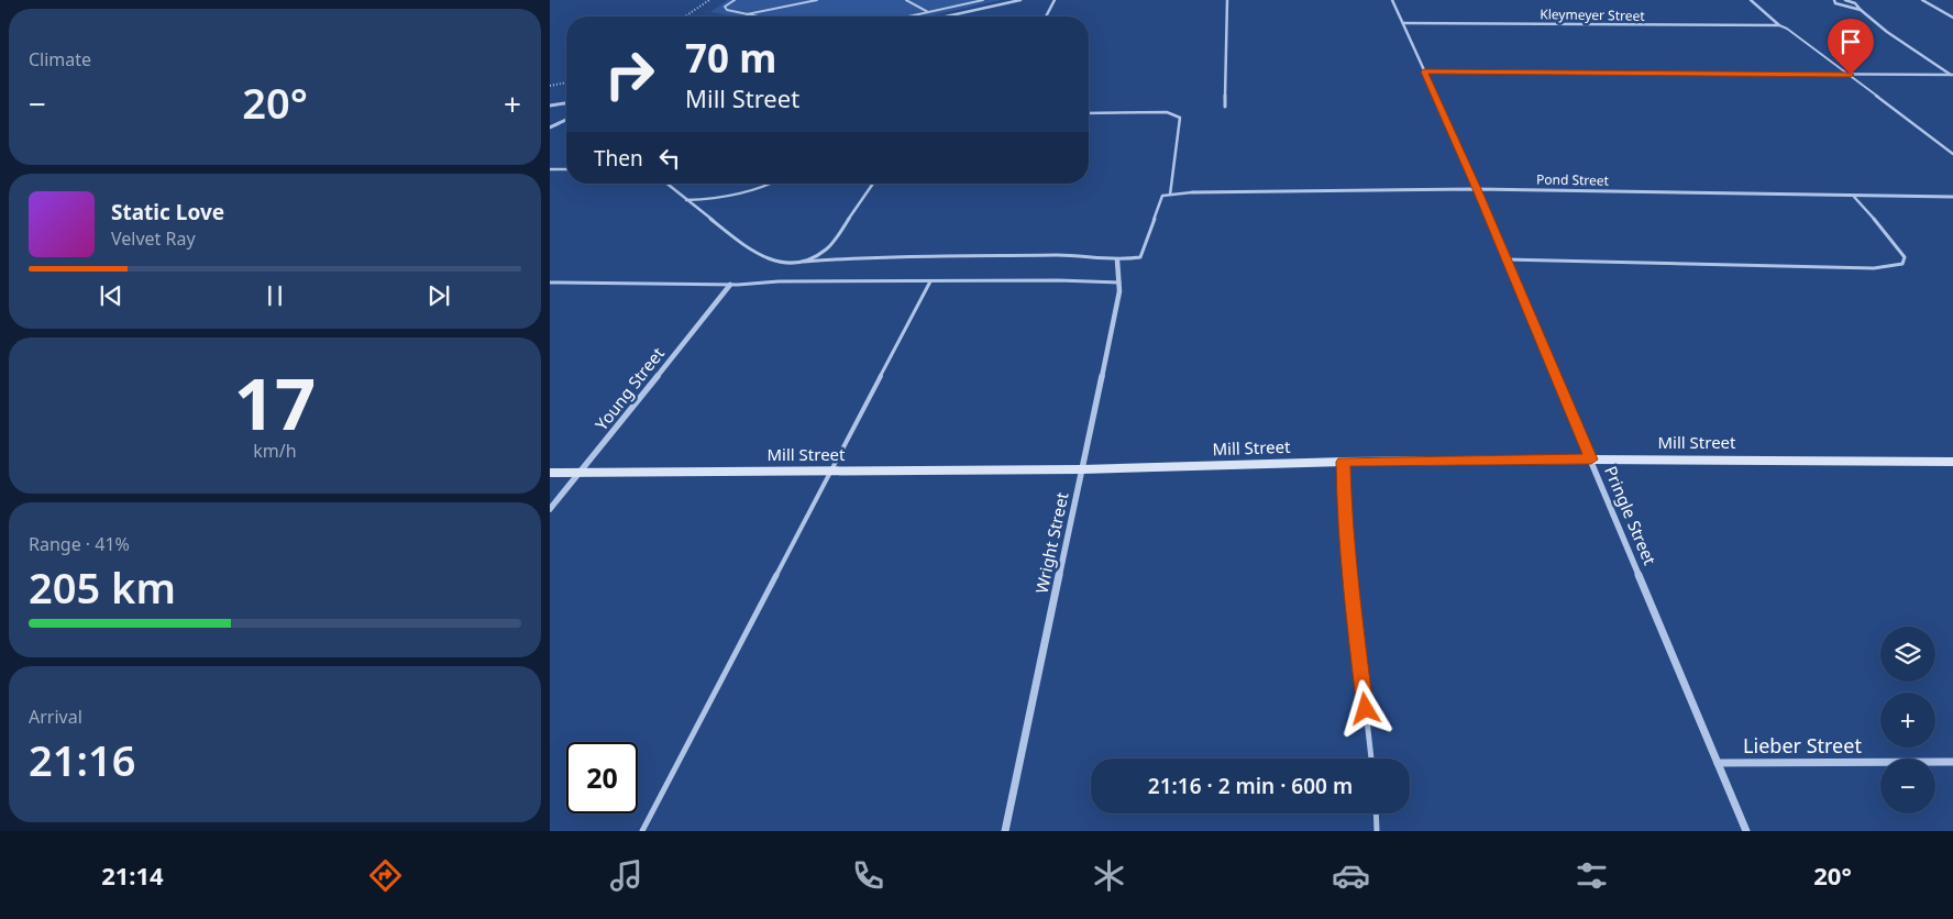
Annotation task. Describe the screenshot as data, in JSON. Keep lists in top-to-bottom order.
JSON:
{
  "streets": {
    "street": [
      "Kleymeyer Street",
      "Pond Street",
      "Young Street",
      "Mill Street",
      "Pringle Street",
      "Wright Street",
      "Lieber Street"
    ]
  },
  "crossings": [
    ["Kleymeyer Street", "Pringle Street"],
    ["Pond Street", "Pringle Street"],
    ["Young Street", "Mill Street"],
    ["Mill Street", "Pringle Street"],
    ["Mill Street", "Wright Street"],
    ["Pringle Street", "Lieber Street"]
  ],
  "page": {
    "tile": [
      "Climate",
      ["17", "km/h"],
      ["Range · 41%", "205 km"],
      ["Arrival", "21:16"]
    ],
    "turn": ["70 m", "Mill Street"],
    "heat": ["−", "20°", "+"],
    "then": "Then",
    "song": ["Static Love", "Velvet Ray"],
    "map_buttons": ["+", "−"],
    "limit": "20",
    "trip": "21:16 · 2 min · 600 m",
    "tabs": ["21:14", "20°"]
  }
}
